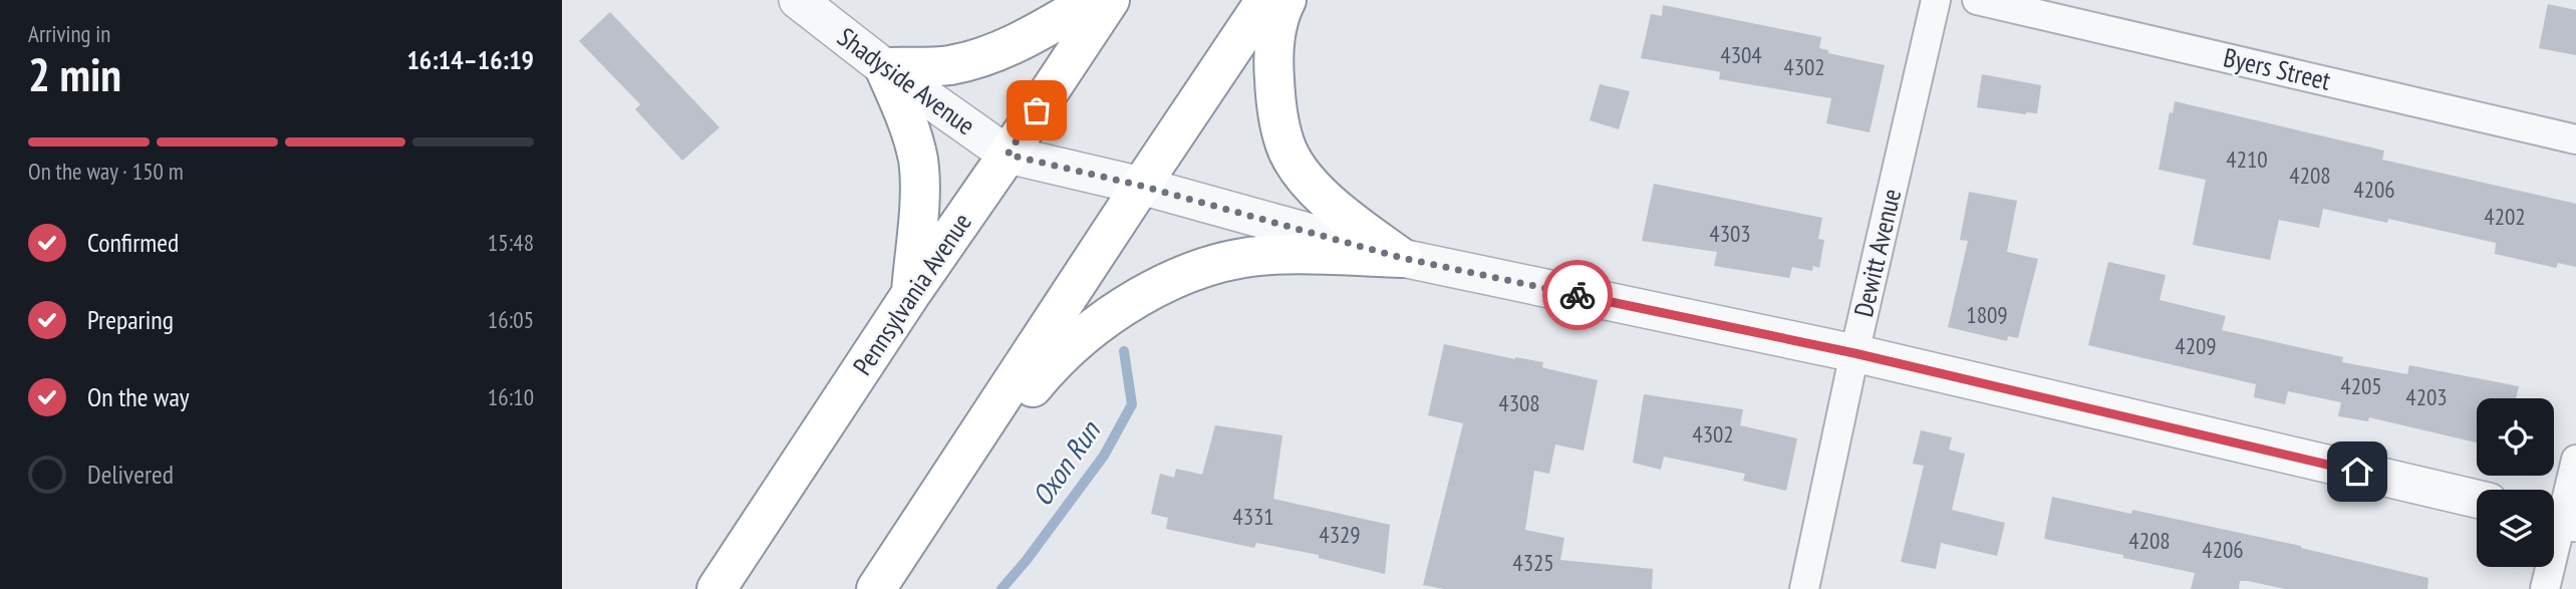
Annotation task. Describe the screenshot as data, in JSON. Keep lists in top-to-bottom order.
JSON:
{
  "streets": {
    "highway": ["Pennsylvania Avenue"],
    "street": ["Byers Street", "Shadyside Avenue", "Dewitt Avenue"]
  },
  "crossings": [
    ["Shadyside Avenue", "Dewitt Avenue"],
    ["Shadyside Avenue", "Pennsylvania Avenue"]
  ],
  "water": ["Oxon Run"],
  "house_numbers": [
    "4304",
    "4302",
    "4210",
    "4208",
    "4206",
    "4202",
    "4303",
    "1809",
    "4209",
    "4205",
    "4203",
    "4308",
    "4302",
    "4331",
    "4329",
    "4208",
    "4206",
    "4325"
  ],
  "page": {
    "heading": ["2 min", "Arriving in", "16:14–16:19"],
    "bar": "On the way · 150 m",
    "list": [
      ["Confirmed", "15:48"],
      ["Preparing", "16:05"],
      ["On the way", "16:10"],
      "Delivered"
    ]
  }
}
